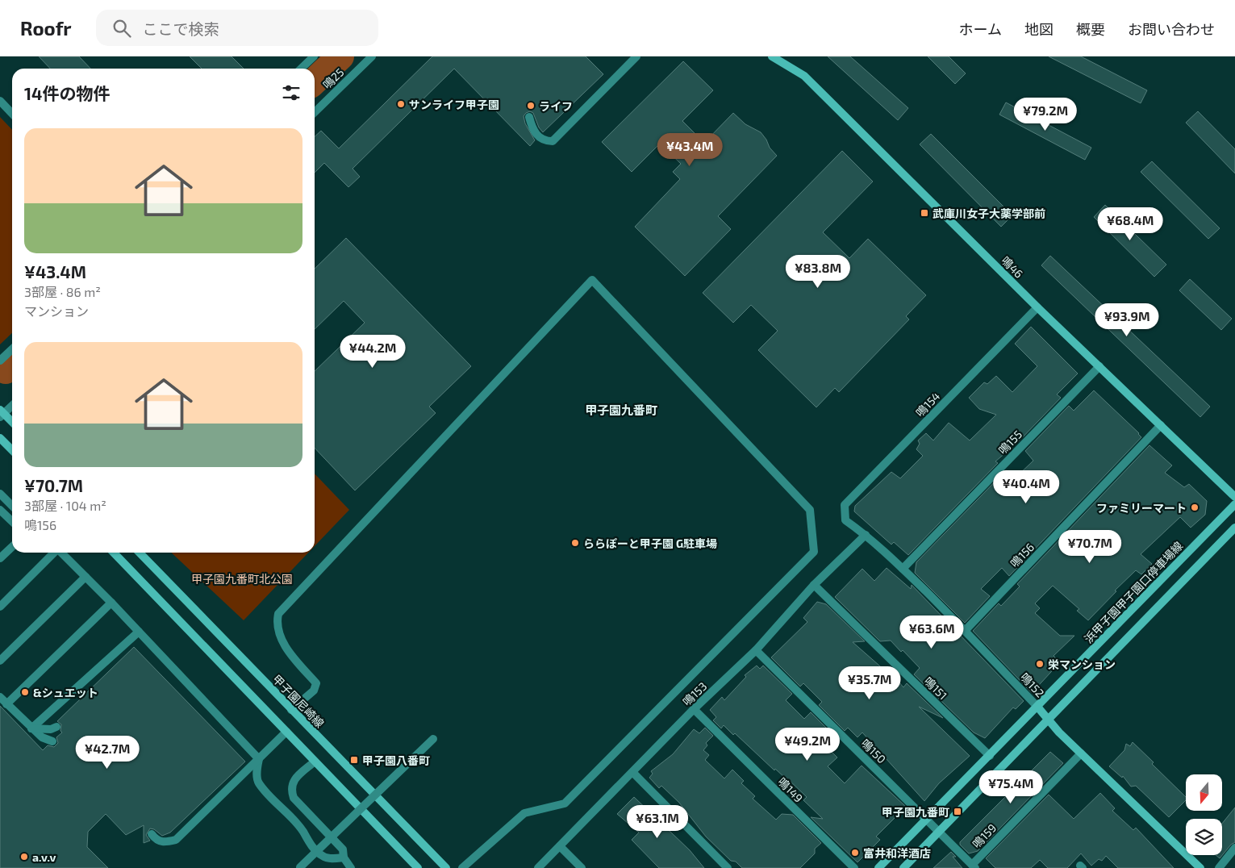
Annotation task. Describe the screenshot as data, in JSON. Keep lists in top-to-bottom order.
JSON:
{
  "streets": {
    "main road": [
      "鳴46",
      "浜甲子園甲子園口停車場線",
      "鳴152",
      "甲子園尼崎線"
    ],
    "street": [
      "鳴25",
      "鳴154",
      "鳴155",
      "鳴156",
      "鳴151",
      "鳴153",
      "鳴150",
      "鳴149",
      "鳴159"
    ]
  },
  "crossings": [
    ["鳴46", "鳴154"],
    ["鳴46", "鳴155"],
    ["鳴46", "鳴156"],
    ["鳴154", "鳴152"],
    ["鳴155", "鳴152"],
    ["鳴156", "鳴152"],
    ["浜甲子園甲子園口停車場線", "鳴152"],
    ["浜甲子園甲子園口停車場線", "鳴151"],
    ["浜甲子園甲子園口停車場線", "鳴150"],
    ["鳴152", "鳴153"],
    ["鳴152", "鳴159"],
    ["鳴151", "鳴153"],
    ["鳴153", "鳴150"],
    ["鳴153", "鳴149"],
    ["鳴150", "鳴159"]
  ],
  "districts": ["甲子園九番町"],
  "parks": ["甲子園九番町北公園"],
  "places": {
    "other": [
      "サンライフ甲子園",
      "ライフ",
      "ファミリーマート",
      "ららぽーと甲子園 G駐車場",
      "栄マンション",
      "&シュエット",
      "富井和洋酒店",
      "a.v.v"
    ],
    "transit": ["武庫川女子大薬学部前", "甲子園八番町", "甲子園九番町"]
  },
  "north": "bottom",
  "page": {
    "header": "Roofr",
    "search": "ここで検索",
    "nav": [
      "ホーム",
      "地図",
      "概要",
      "お問い合わせ"
    ],
    "heading": "14件の物件",
    "price": [
      "¥79.2M",
      "¥43.4M",
      "¥68.4M",
      "¥83.8M",
      "¥93.9M",
      "¥44.2M",
      "¥40.4M",
      "¥70.7M",
      "¥63.6M",
      "¥35.7M",
      "¥49.2M",
      "¥42.7M",
      "¥75.4M",
      "¥63.1M"
    ],
    "list": [
      {
        "name": "¥43.4M",
        "note": "3部屋 · 86 m² · マンション"
      },
      {
        "name": "¥70.7M",
        "note": "3部屋 · 104 m² · 鳴156"
      }
    ]
  }
}
